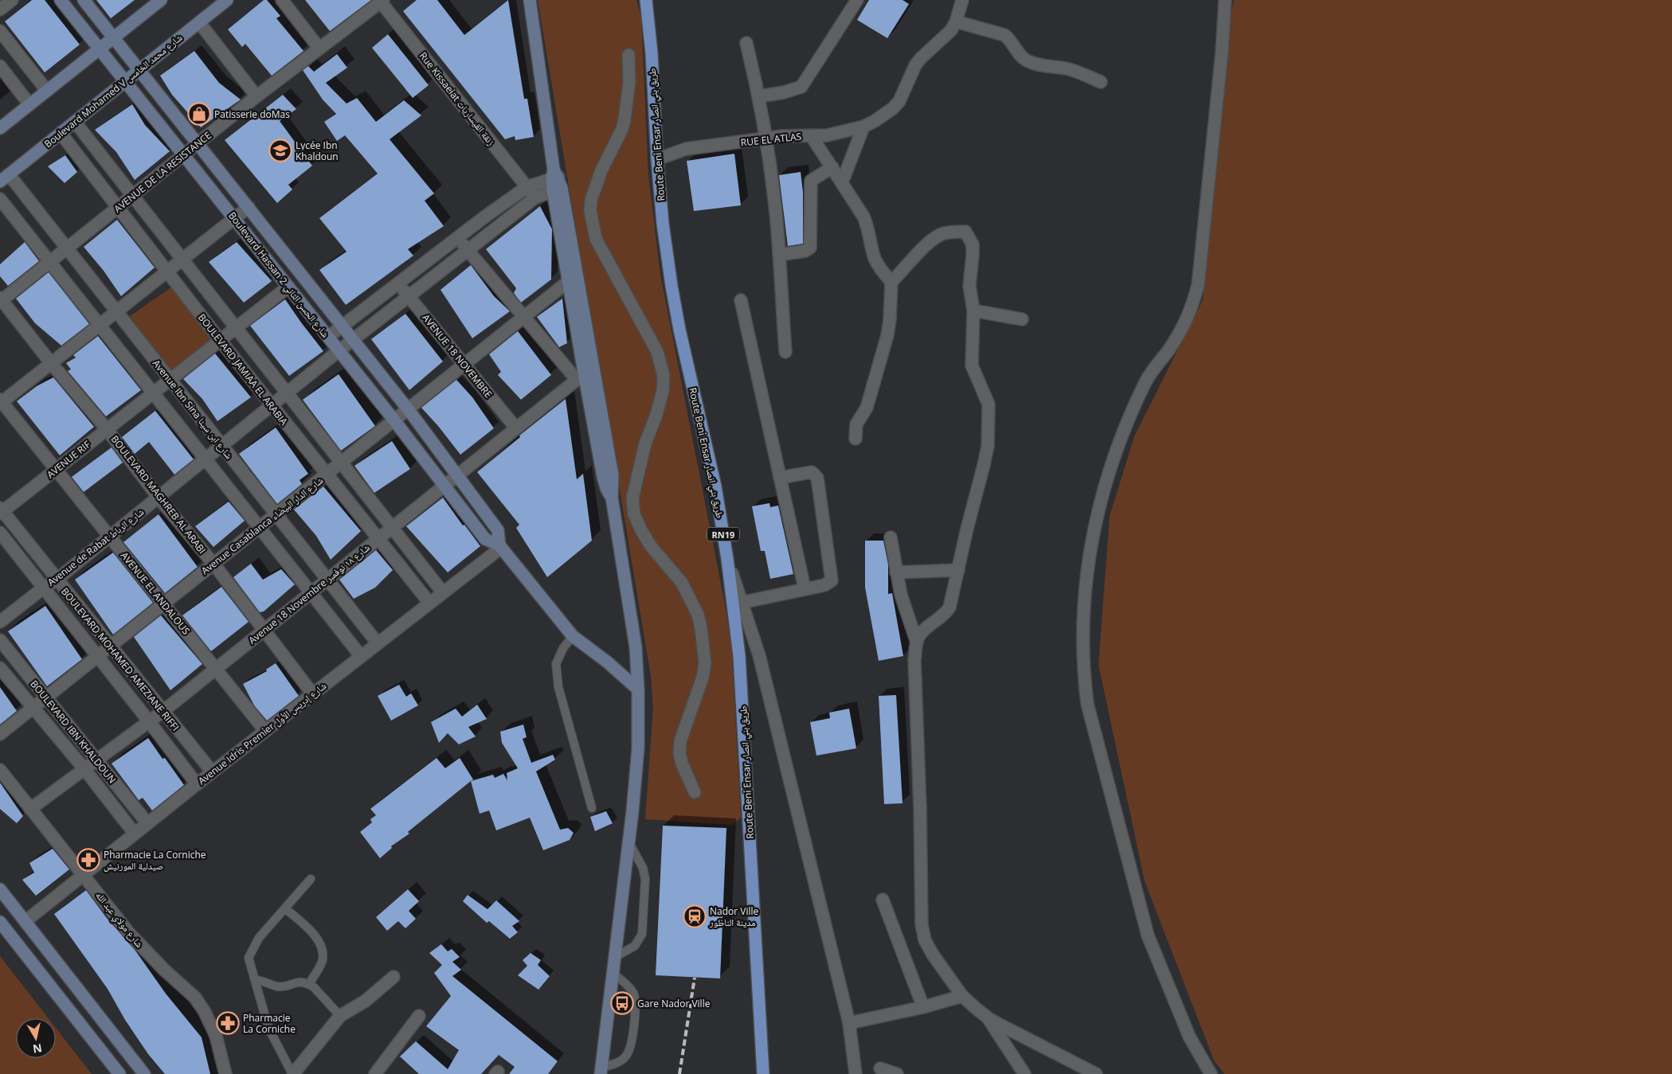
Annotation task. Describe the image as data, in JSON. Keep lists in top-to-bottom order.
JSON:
{
  "streets": {
    "main road": ["Route Beni Ensar طريق بني انصار", "RN19"],
    "street": [
      "Boulevard Mohamed V شارع محمد الخامس",
      "Rue Kissaeiat زنقة القيساريات",
      "RUE EL ATLAS",
      "AVENUE DE LA RESISTANCE",
      "Boulevard Hassan 2 شارع الحسن الثاني",
      "AVENUE 18 NOVEMBRE",
      "BOULEVARD JAMIAA EL ARABIA",
      "Avenue Ibn Sina شارع ابن سينا",
      "AVENUE RIF",
      "BOULEVARD MAGHREB AL ARABI",
      "Avenue Casablanca شارع الدار البيضاء",
      "Avenue de Rabat شارع الرباط",
      "AVENUE EL ANDALOUS",
      "Avenue 18 Novembre شارع ١٨ نوفمبر",
      "BOULEVARD MOHAMED AMEZIANE RIFFI",
      "BOULEVARD IBN KHALDOUN",
      "Avenue Idris Premier شارع إدريس الأول",
      "شارع مولاي عبد الله"
    ]
  },
  "crossings": [
    ["Boulevard Mohamed V شارع محمد الخامس", "Boulevard Hassan 2 شارع الحسن الثاني"],
    ["Boulevard Mohamed V شارع محمد الخامس", "BOULEVARD JAMIAA EL ARABIA"],
    ["Boulevard Mohamed V شارع محمد الخامس", "Avenue Ibn Sina شارع ابن سينا"],
    ["Rue Kissaeiat زنقة القيساريات", "AVENUE DE LA RESISTANCE"],
    ["Rue Kissaeiat زنقة القيساريات", "Avenue de Rabat شارع الرباط"],
    ["Route Beni Ensar طريق بني انصار", "RUE EL ATLAS"],
    ["AVENUE DE LA RESISTANCE", "Boulevard Hassan 2 شارع الحسن الثاني"],
    ["AVENUE DE LA RESISTANCE", "BOULEVARD JAMIAA EL ARABIA"],
    ["AVENUE DE LA RESISTANCE", "Avenue Ibn Sina شارع ابن سينا"],
    ["AVENUE DE LA RESISTANCE", "BOULEVARD MAGHREB AL ARABI"],
    ["Boulevard Hassan 2 شارع الحسن الثاني", "AVENUE RIF"],
    ["Boulevard Hassan 2 شارع الحسن الثاني", "Avenue Casablanca شارع الدار البيضاء"],
    ["Boulevard Hassan 2 شارع الحسن الثاني", "Avenue de Rabat شارع الرباط"],
    ["Boulevard Hassan 2 شارع الحسن الثاني", "Avenue 18 Novembre شارع ١٨ نوفمبر"],
    ["Boulevard Hassan 2 شارع الحسن الثاني", "Avenue Idris Premier شارع إدريس الأول"],
    ["AVENUE 18 NOVEMBRE", "Avenue Casablanca شارع الدار البيضاء"],
    ["AVENUE 18 NOVEMBRE", "Avenue de Rabat شارع الرباط"],
    ["AVENUE 18 NOVEMBRE", "Avenue 18 Novembre شارع ١٨ نوفمبر"],
    ["BOULEVARD JAMIAA EL ARABIA", "AVENUE RIF"],
    ["BOULEVARD JAMIAA EL ARABIA", "Avenue Casablanca شارع الدار البيضاء"],
    ["BOULEVARD JAMIAA EL ARABIA", "Avenue de Rabat شارع الرباط"],
    ["BOULEVARD JAMIAA EL ARABIA", "Avenue 18 Novembre شارع ١٨ نوفمبر"],
    ["BOULEVARD JAMIAA EL ARABIA", "Avenue Idris Premier شارع إدريس الأول"],
    ["Avenue Ibn Sina شارع ابن سينا", "AVENUE RIF"],
    ["Avenue Ibn Sina شارع ابن سينا", "Avenue Casablanca شارع الدار البيضاء"],
    ["Avenue Ibn Sina شارع ابن سينا", "Avenue de Rabat شارع الرباط"],
    ["Avenue Ibn Sina شارع ابن سينا", "Avenue 18 Novembre شارع ١٨ نوفمبر"],
    ["Avenue Ibn Sina شارع ابن سينا", "Avenue Idris Premier شارع إدريس الأول"],
    ["AVENUE RIF", "BOULEVARD MAGHREB AL ARABI"],
    ["AVENUE RIF", "AVENUE EL ANDALOUS"],
    ["AVENUE RIF", "BOULEVARD MOHAMED AMEZIANE RIFFI"],
    ["BOULEVARD MAGHREB AL ARABI", "Avenue Casablanca شارع الدار البيضاء"],
    ["BOULEVARD MAGHREB AL ARABI", "Avenue de Rabat شارع الرباط"],
    ["BOULEVARD MAGHREB AL ARABI", "Avenue 18 Novembre شارع ١٨ نوفمبر"],
    ["BOULEVARD MAGHREB AL ARABI", "Avenue Idris Premier شارع إدريس الأول"],
    ["Avenue Casablanca شارع الدار البيضاء", "AVENUE EL ANDALOUS"],
    ["Avenue Casablanca شارع الدار البيضاء", "BOULEVARD MOHAMED AMEZIANE RIFFI"],
    ["Avenue Casablanca شارع الدار البيضاء", "BOULEVARD IBN KHALDOUN"],
    ["Avenue de Rabat شارع الرباط", "AVENUE EL ANDALOUS"],
    ["Avenue de Rabat شارع الرباط", "BOULEVARD MOHAMED AMEZIANE RIFFI"],
    ["AVENUE EL ANDALOUS", "Avenue 18 Novembre شارع ١٨ نوفمبر"],
    ["AVENUE EL ANDALOUS", "Avenue Idris Premier شارع إدريس الأول"],
    ["Avenue 18 Novembre شارع ١٨ نوفمبر", "BOULEVARD MOHAMED AMEZIANE RIFFI"],
    ["Avenue 18 Novembre شارع ١٨ نوفمبر", "BOULEVARD IBN KHALDOUN"],
    ["Avenue 18 Novembre شارع ١٨ نوفمبر", "شارع مولاي عبد الله"],
    ["BOULEVARD MOHAMED AMEZIANE RIFFI", "Avenue Idris Premier شارع إدريس الأول"],
    ["BOULEVARD IBN KHALDOUN", "Avenue Idris Premier شارع إدريس الأول"],
    ["Avenue Idris Premier شارع إدريس الأول", "شارع مولاي عبد الله"]
  ],
  "places": {
    "shop": ["Patisserie doMas"],
    "school or university": ["Lycée Ibn Khaldoun"],
    "pharmacy": ["Pharmacie La Corniche صيدلية المورنيش", "Pharmacie La Corniche"],
    "station": ["Nador Ville مدينة الناظور"],
    "bus stop": ["Gare Nador Ville"]
  },
  "north": "bottom"
}
